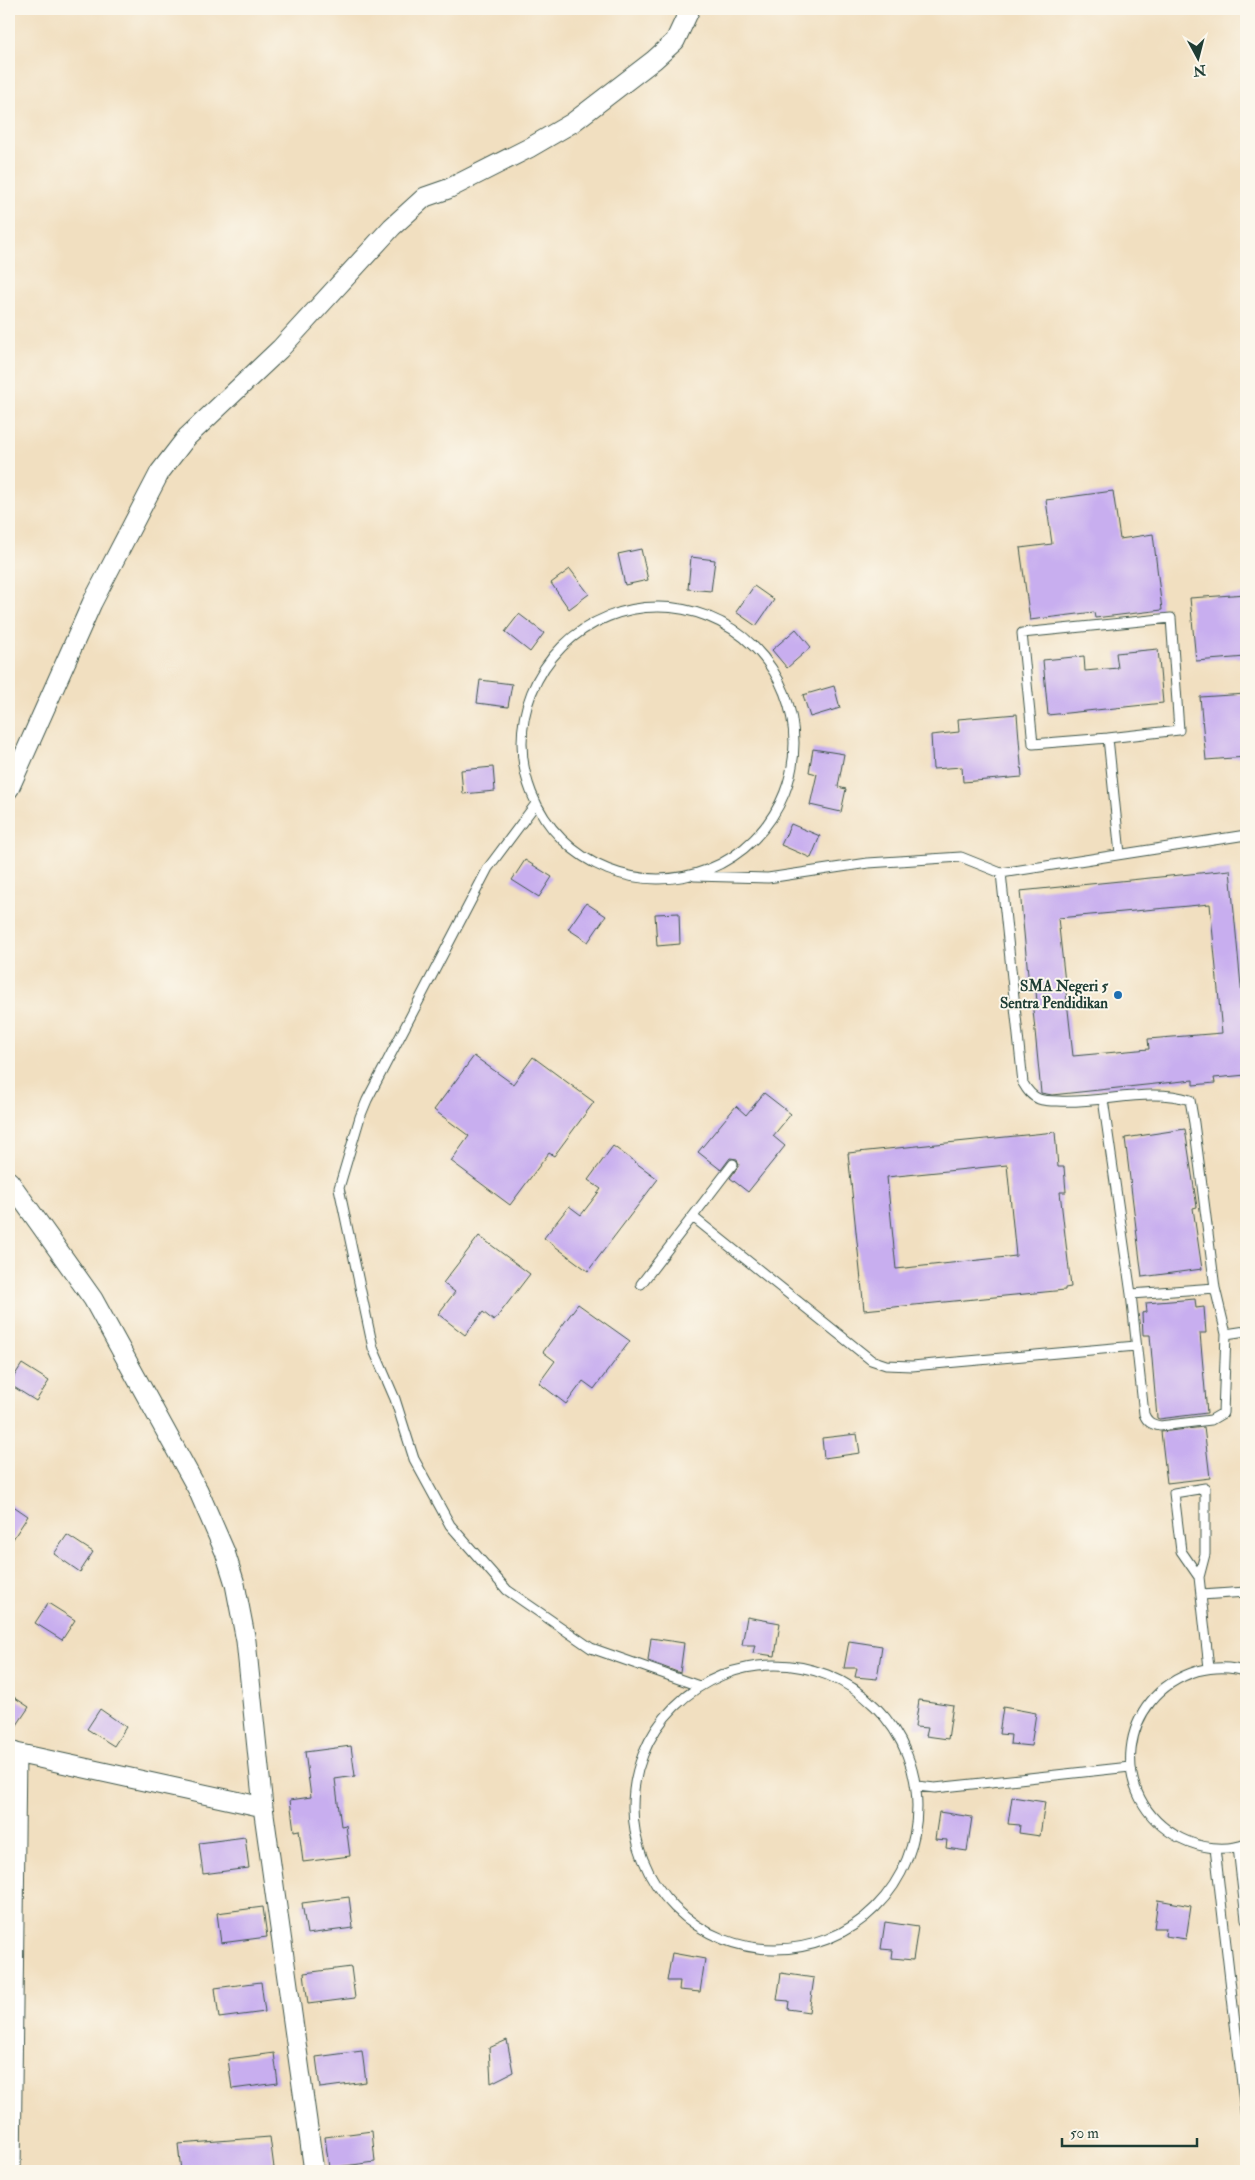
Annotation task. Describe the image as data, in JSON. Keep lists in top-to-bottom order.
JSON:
{
  "places": ["SMA Negeri 5 Sentra Pendidikan"],
  "scale_bar": "50 m",
  "north": "bottom"
}
